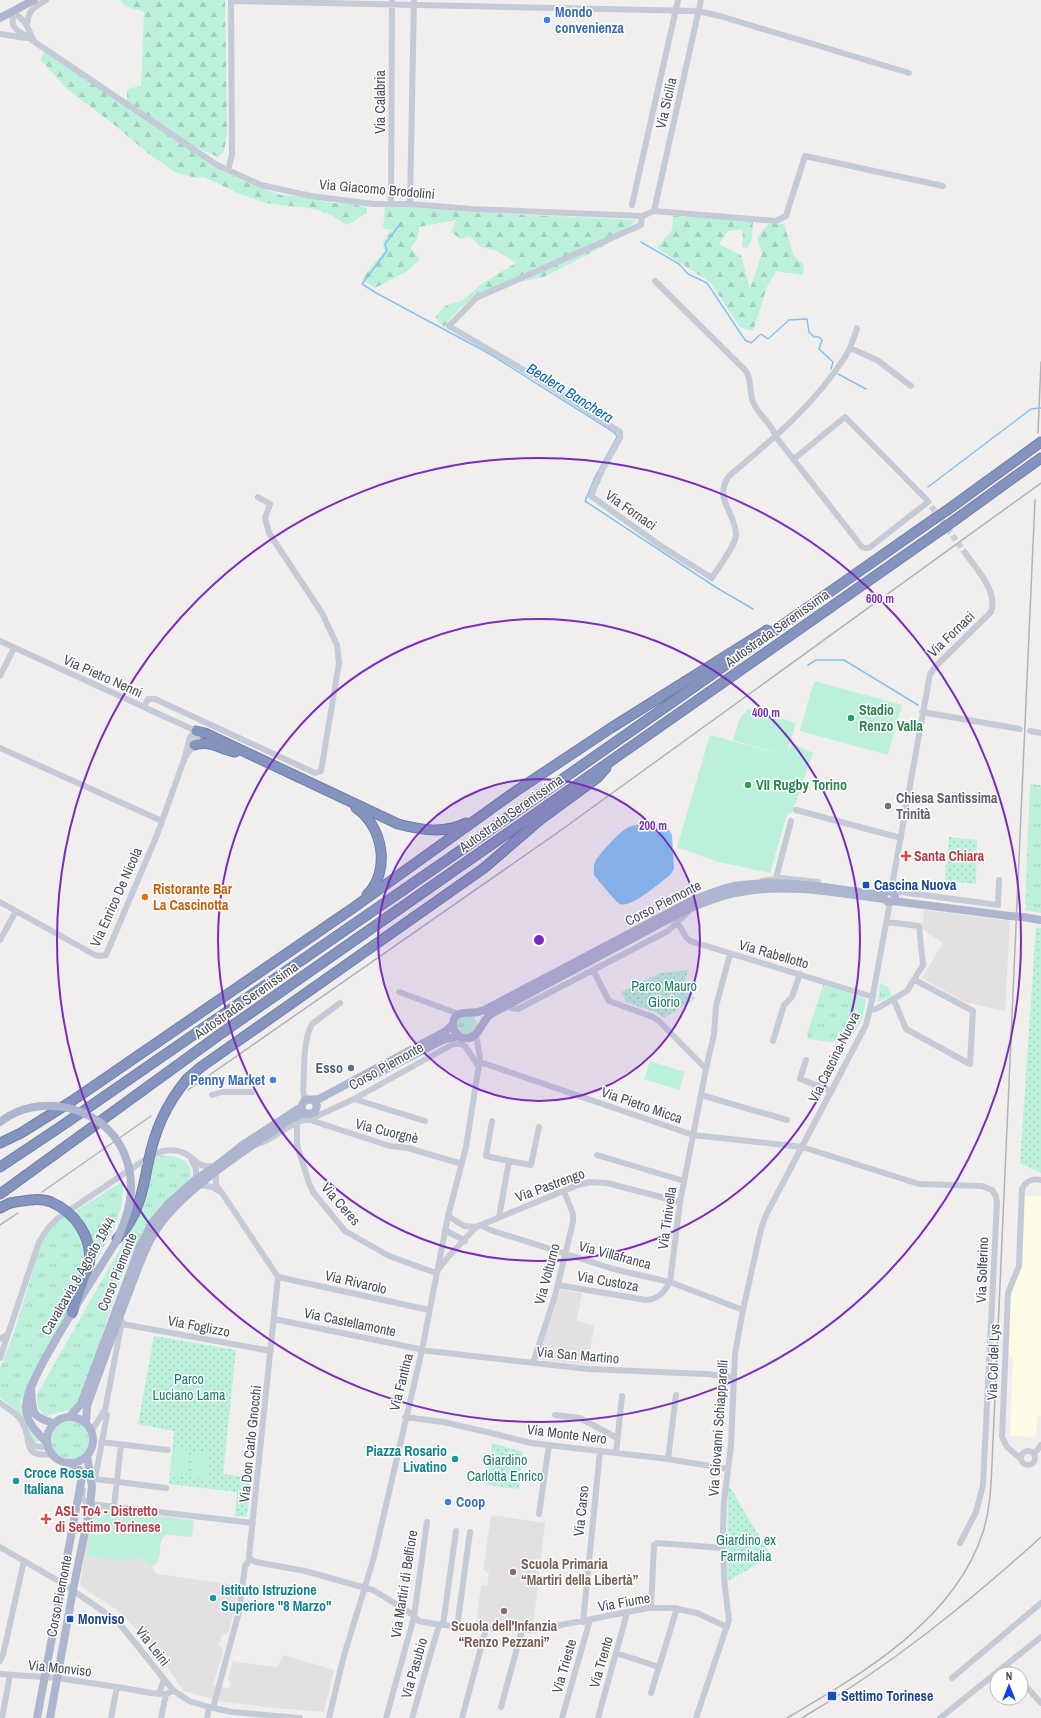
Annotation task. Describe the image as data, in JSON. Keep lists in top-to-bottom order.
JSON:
{
  "streets": {
    "highway": ["Autostrada Serenissima"],
    "main road": ["Corso Piemonte", "Cavalcavia 8 Agosto 1944"],
    "street": [
      "Via Calabria",
      "Via Sicilia",
      "Via Giacomo Brodolini",
      "Via Fornaci",
      "Via Pietro Nenni",
      "Via Enrico De Nicola",
      "Via Rabellotto",
      "Via Cascina Nuova",
      "Via Pietro Micca",
      "Via Cuorgnè",
      "Via Pastrengo",
      "Via Ceres",
      "Via Tinivella",
      "Via Villafranca",
      "Via Solferino",
      "Via Volturno",
      "Via Custoza",
      "Via Rivarolo",
      "Via Castellamonte",
      "Via Foglizzo",
      "Via San Martino",
      "Via Col del Lys",
      "Via Fantina",
      "Via Giovanni Schiapparelli",
      "Via Monte Nero",
      "Via Don Carlo Gnocchi",
      "Via Carso",
      "Via Martiri di Belfiore",
      "Via Fiume",
      "Via Leinì",
      "Via Trento",
      "Via Trieste",
      "Via Monviso",
      "Via Pasubio"
    ]
  },
  "crossings": [
    ["Via Calabria", "Via Giacomo Brodolini"],
    ["Via Giacomo Brodolini", "Via Fornaci"],
    ["Via Fornaci", "Via Cascina Nuova"],
    ["Via Pietro Nenni", "Via Enrico De Nicola"],
    ["Corso Piemonte", "Via Rabellotto"],
    ["Corso Piemonte", "Via Cascina Nuova"],
    ["Corso Piemonte", "Via Pietro Micca"],
    ["Corso Piemonte", "Via Cuorgnè"],
    ["Corso Piemonte", "Via Ceres"],
    ["Corso Piemonte", "Cavalcavia 8 Agosto 1944"],
    ["Corso Piemonte", "Via Fantina"],
    ["Corso Piemonte", "Via Leinì"],
    ["Corso Piemonte", "Via Monviso"],
    ["Via Rabellotto", "Via Cascina Nuova"],
    ["Via Rabellotto", "Via Tinivella"],
    ["Via Cascina Nuova", "Via Pietro Micca"],
    ["Via Cascina Nuova", "Via Solferino"],
    ["Via Cascina Nuova", "Via Giovanni Schiapparelli"],
    ["Via Pietro Micca", "Via Tinivella"],
    ["Via Pietro Micca", "Via Solferino"],
    ["Via Pietro Micca", "Via Fantina"],
    ["Via Pietro Micca", "Via Giovanni Schiapparelli"],
    ["Via Cuorgnè", "Via Fantina"],
    ["Via Pastrengo", "Via Ceres"],
    ["Via Pastrengo", "Via Tinivella"],
    ["Via Pastrengo", "Via Villafranca"],
    ["Via Pastrengo", "Via Volturno"],
    ["Via Pastrengo", "Via Fantina"],
    ["Via Ceres", "Via Fantina"],
    ["Via Tinivella", "Via Villafranca"],
    ["Via Tinivella", "Via Custoza"],
    ["Via Villafranca", "Via Volturno"],
    ["Via Villafranca", "Via Custoza"],
    ["Via Villafranca", "Via Giovanni Schiapparelli"],
    ["Via Solferino", "Via Giovanni Schiapparelli"],
    ["Via Volturno", "Via Custoza"],
    ["Via Volturno", "Via San Martino"],
    ["Via Rivarolo", "Via Fantina"],
    ["Via Rivarolo", "Via Don Carlo Gnocchi"],
    ["Via Castellamonte", "Via San Martino"],
    ["Via Castellamonte", "Via Fantina"],
    ["Via Castellamonte", "Via Don Carlo Gnocchi"],
    ["Via Foglizzo", "Via Don Carlo Gnocchi"],
    ["Via San Martino", "Via Fantina"],
    ["Via San Martino", "Via Giovanni Schiapparelli"],
    ["Via Fantina", "Via Monte Nero"],
    ["Via Fantina", "Via Fiume"],
    ["Via Giovanni Schiapparelli", "Via Monte Nero"],
    ["Via Giovanni Schiapparelli", "Via Fiume"],
    ["Via Monte Nero", "Via Carso"],
    ["Via Don Carlo Gnocchi", "Via Fiume"],
    ["Via Don Carlo Gnocchi", "Via Leinì"],
    ["Via Carso", "Via Fiume"],
    ["Via Martiri di Belfiore", "Via Fiume"],
    ["Via Fiume", "Via Trento"],
    ["Via Fiume", "Via Trieste"],
    ["Via Fiume", "Via Pasubio"]
  ],
  "water": ["Bealera Banchera"],
  "parks": [
    "Parco Mauro Giorio",
    "Parco Luciano Lama",
    "Giardino Carlotta Enrico",
    "Giardino ex Farmitalia"
  ],
  "places": {
    "other": [
      "Mondo convenienza",
      "Stadio Renzo Valla",
      "VII Rugby Torino",
      "Chiesa Santissima Trinità",
      "Ristorante Bar La Cascinotta",
      "Esso",
      "Penny Market",
      "Piazza Rosario Livatino",
      "Croce Rossa Italiana",
      "Coop",
      "Scuola Primaria “Martiri della Libertà”",
      "Istituto Istruzione Superiore \"8 Marzo\"",
      "Scuola dell'Infanzia “Renzo Pezzani”"
    ],
    "health": ["Santa Chiara", "ASL To4 - Distretto di Settimo Torinese"],
    "transit": ["Cascina Nuova", "Monviso", "Settimo Torinese"]
  },
  "north": "top",
  "rings": ["600 m", "400 m", "200 m"]
}
